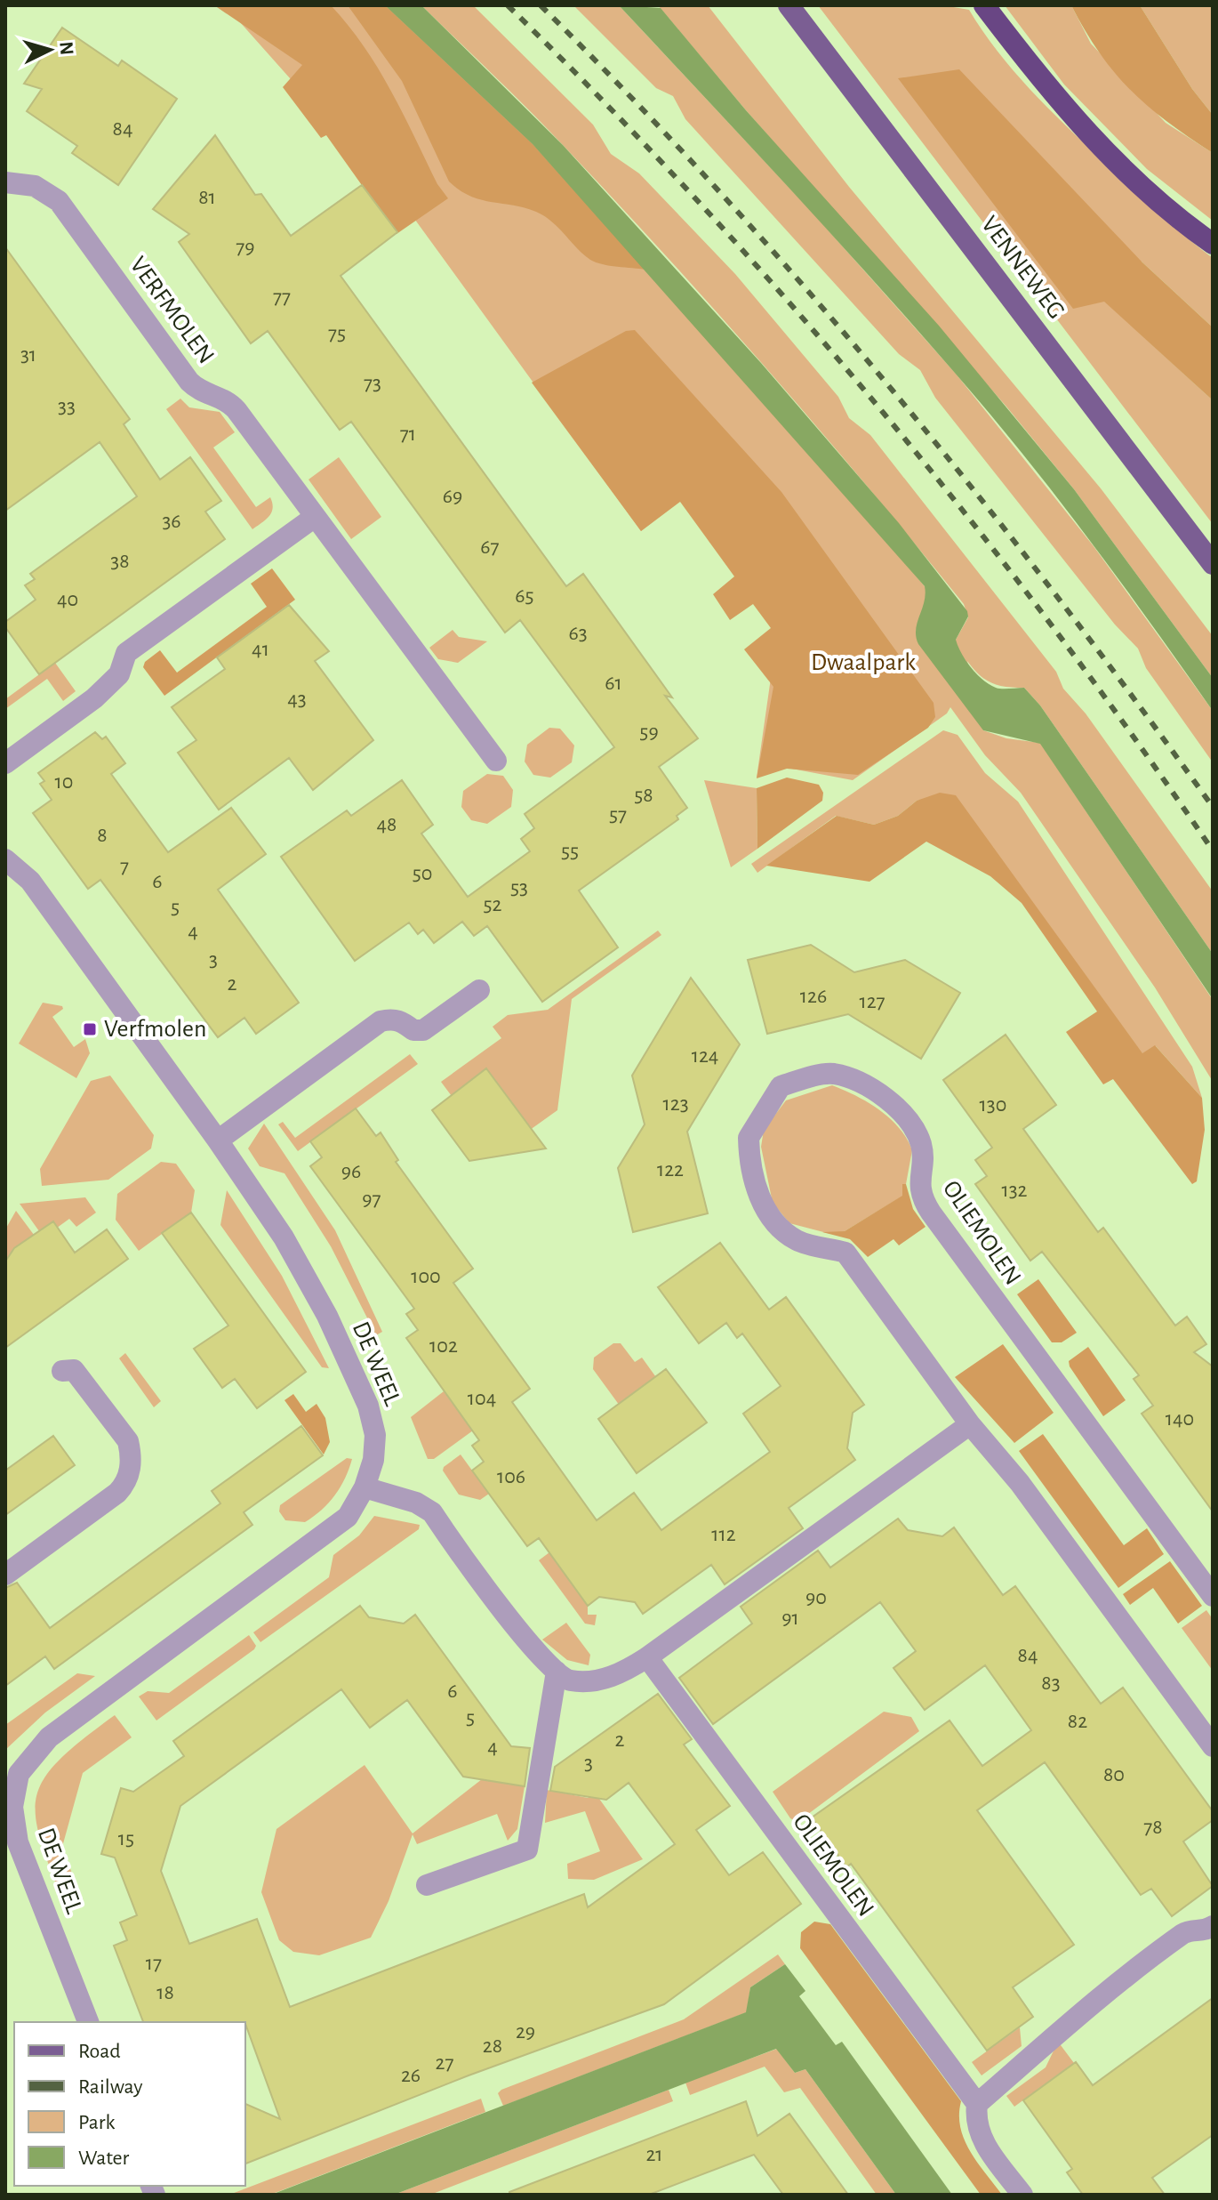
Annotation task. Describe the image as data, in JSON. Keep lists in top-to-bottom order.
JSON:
{
  "streets": {
    "main road": ["VENNEWEG"],
    "street": ["VERFMOLEN", "OLIEMOLEN", "DE WEEL"]
  },
  "parks": ["Dwaalpark"],
  "places": {
    "transit": ["Verfmolen"]
  },
  "house_numbers": [
    "84",
    "81",
    "79",
    "77",
    "75",
    "31",
    "73",
    "33",
    "71",
    "69",
    "36",
    "67",
    "38",
    "65",
    "40",
    "63",
    "41",
    "61",
    "43",
    "59",
    "10",
    "58",
    "57",
    "48",
    "8",
    "55",
    "7",
    "50",
    "6",
    "53",
    "52",
    "5",
    "4",
    "3",
    "2",
    "126",
    "127",
    "124",
    "123",
    "130",
    "122",
    "96",
    "132",
    "97",
    "100",
    "102",
    "104",
    "140",
    "106",
    "112",
    "90",
    "91",
    "84",
    "83",
    "6",
    "5",
    "82",
    "2",
    "4",
    "3",
    "80",
    "78",
    "15",
    "17",
    "18",
    "29",
    "28",
    "27",
    "26",
    "21"
  ],
  "legend": [
    "Road",
    "Railway",
    "Park",
    "Water"
  ],
  "north": "right"
}
